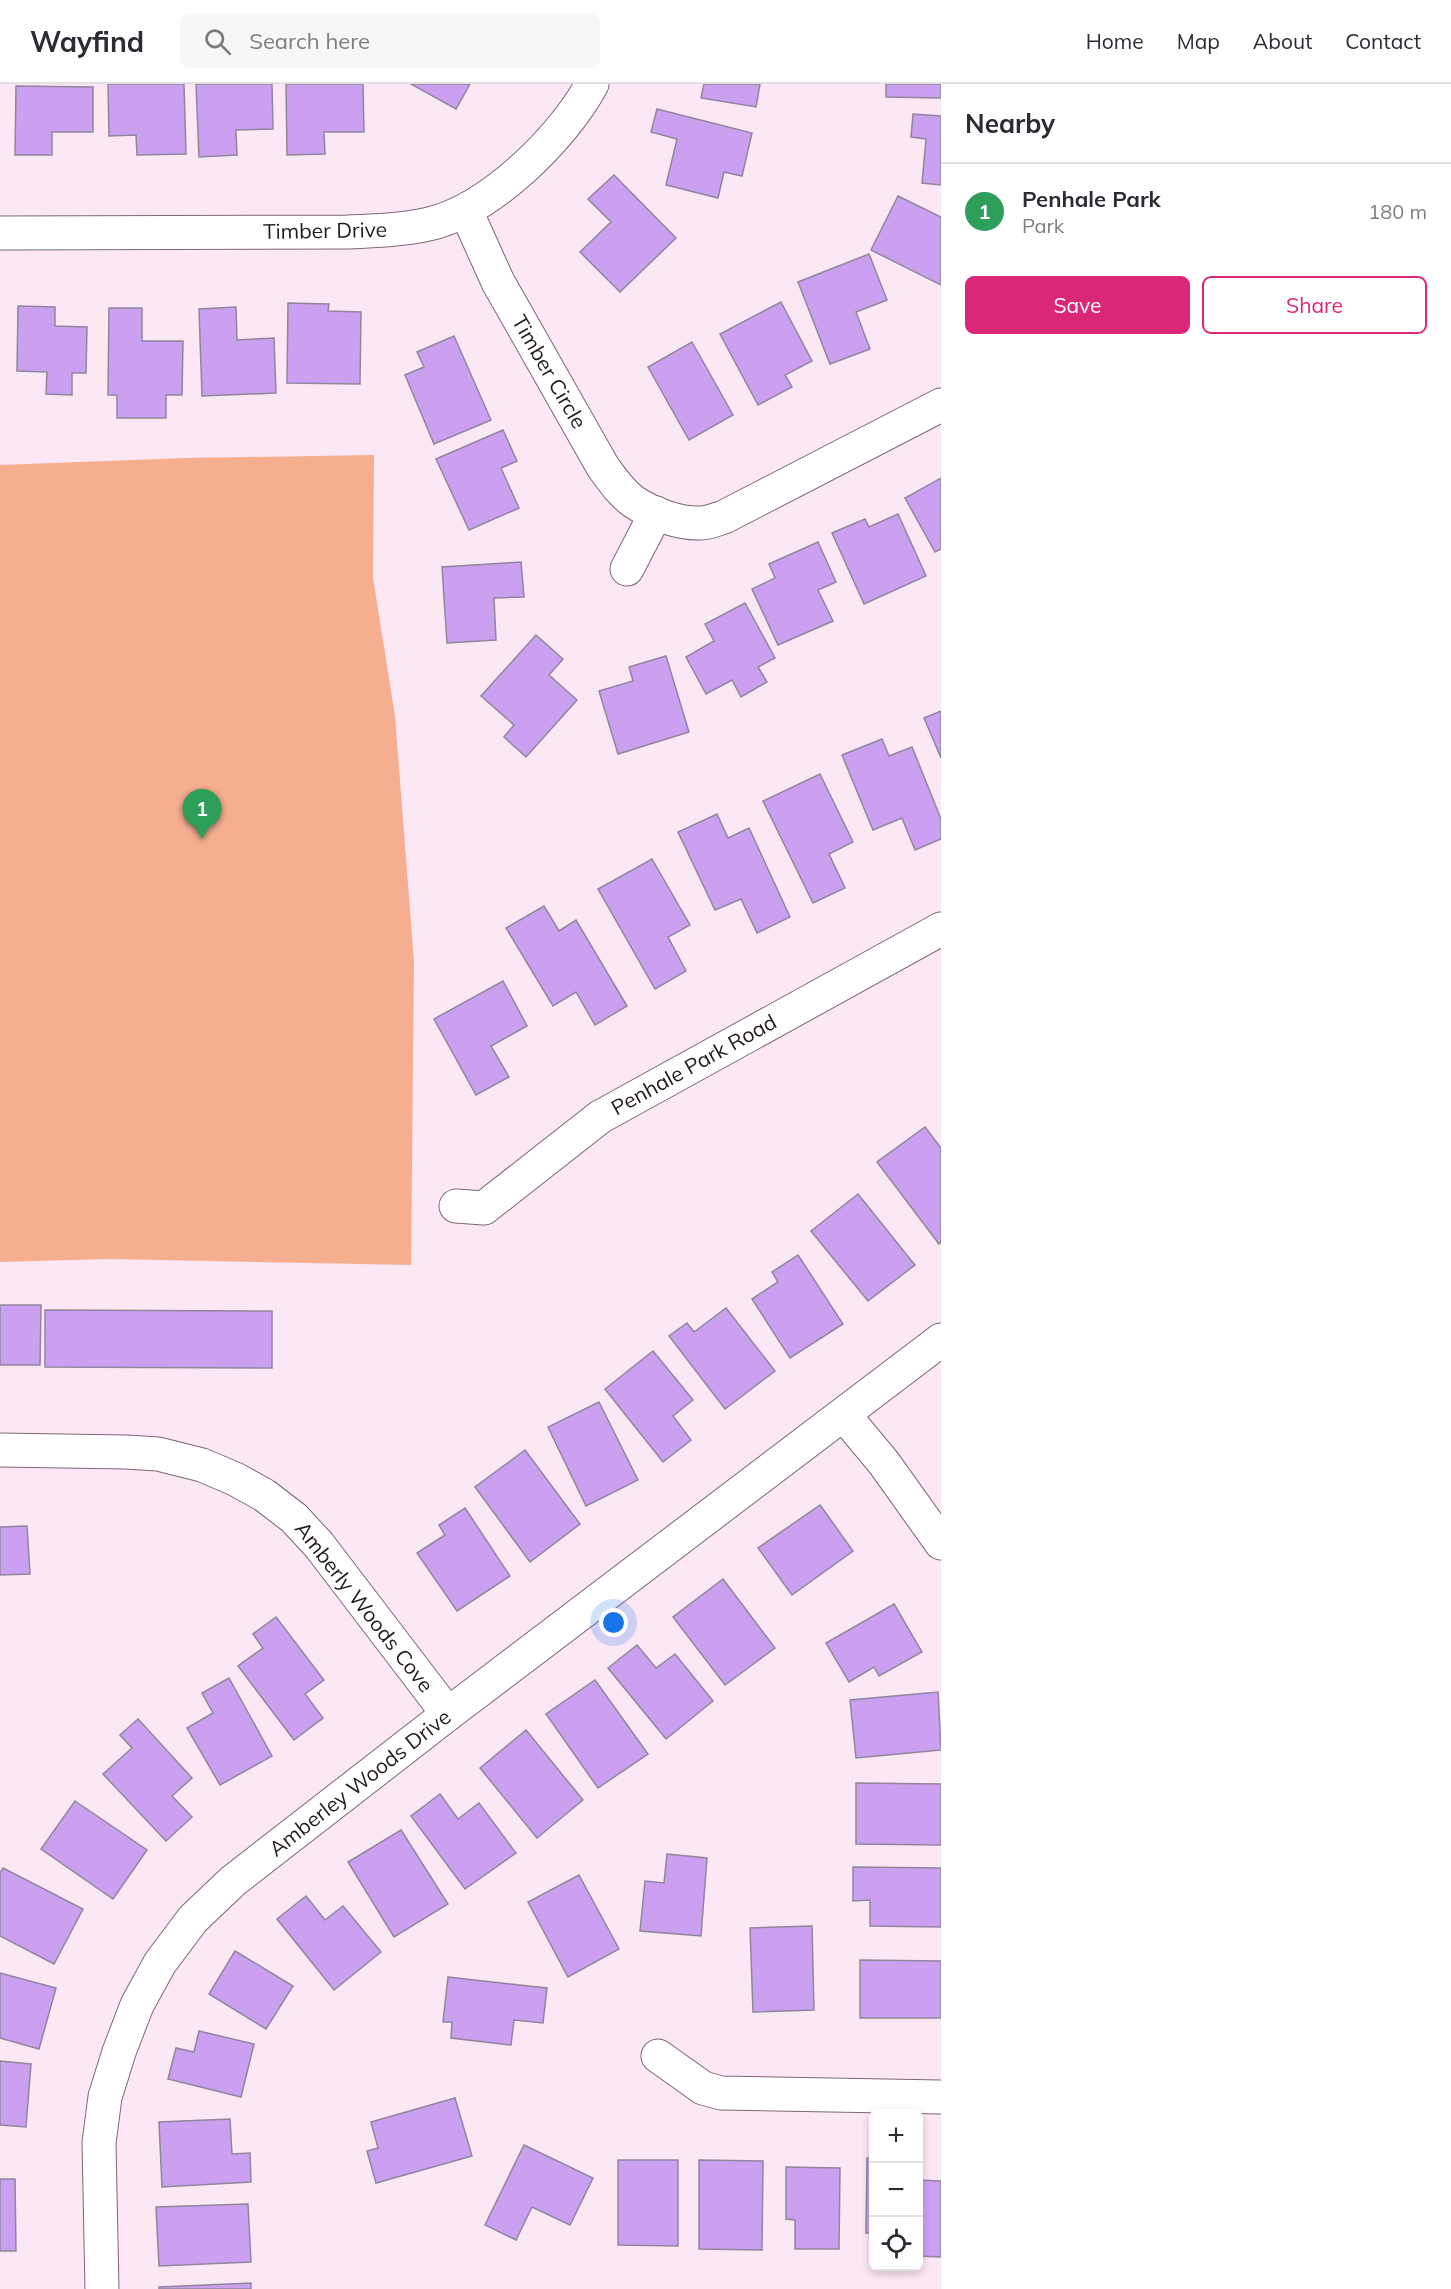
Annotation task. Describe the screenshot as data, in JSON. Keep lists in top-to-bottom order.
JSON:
{
  "streets": {
    "street": [
      "Timber Drive",
      "Timber Circle",
      "Penhale Park Road",
      "Amberly Woods Cove",
      "Amberley Woods Drive"
    ]
  },
  "crossings": [
    ["Timber Drive", "Timber Circle"],
    ["Amberly Woods Cove", "Amberley Woods Drive"]
  ],
  "page": {
    "header": "Wayfind",
    "search": "Search here",
    "nav": [
      "Home",
      "Map",
      "About",
      "Contact"
    ],
    "heading": "Nearby",
    "list": [
      {
        "mark": "1",
        "name": "Penhale Park",
        "note": "Park",
        "value": "180 m"
      }
    ],
    "buttons": ["Save", "Share"],
    "pins": "1",
    "map_buttons": ["+", "−"]
  }
}
